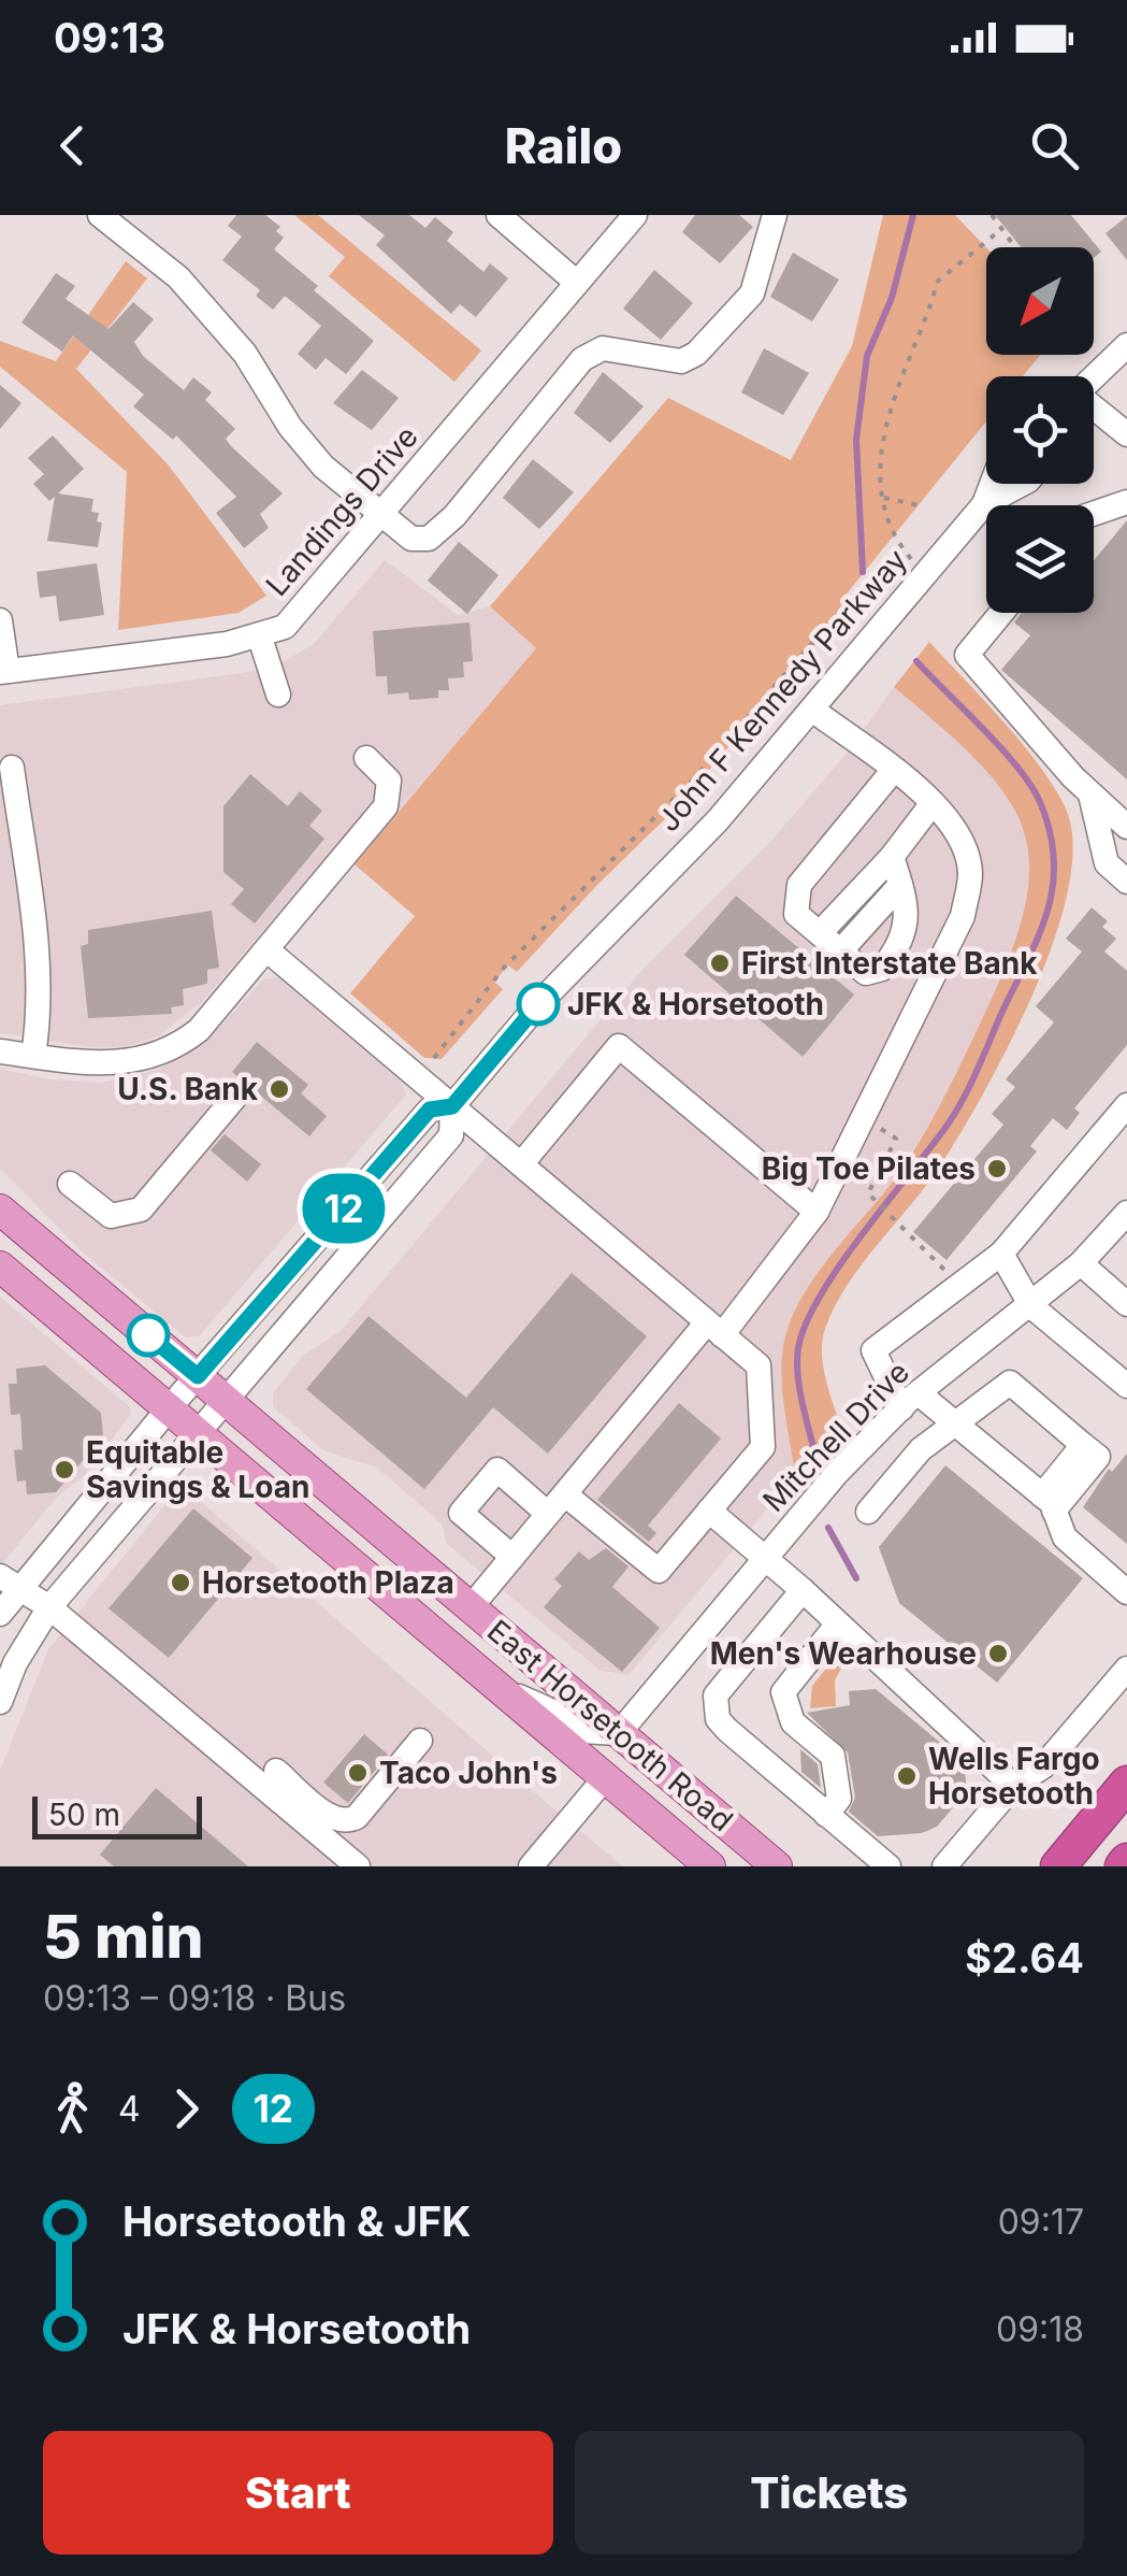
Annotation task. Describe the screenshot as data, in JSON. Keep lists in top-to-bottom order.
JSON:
{
  "streets": {
    "main road": ["East Horsetooth Road"],
    "street": ["Landings Drive", "John F Kennedy Parkway", "Mitchell Drive"]
  },
  "crossings": [
    ["John F Kennedy Parkway", "East Horsetooth Road"],
    ["Mitchell Drive", "East Horsetooth Road"]
  ],
  "places": [
    "First Interstate Bank",
    "JFK & Horsetooth",
    "U.S. Bank",
    "Big Toe Pilates",
    "Equitable Savings & Loan",
    "Horsetooth Plaza",
    "Men's Wearhouse",
    "Taco John's",
    "Wells Fargo Horsetooth"
  ],
  "lines": ["bus line 12"],
  "scale_bar": "50 m",
  "north": "bottom left",
  "page": {
    "status": "09:13",
    "header": "Railo",
    "on_map": "12",
    "scale": "50 m",
    "heading": ["5 min", "09:13 – 09:18 · Bus", "$2.64"],
    "legs": ["4", "12"],
    "list": [
      {
        "name": "Horsetooth & JFK",
        "value": "09:17"
      },
      {
        "name": "JFK & Horsetooth",
        "value": "09:18"
      }
    ],
    "buttons": ["Start", "Tickets"]
  }
}
